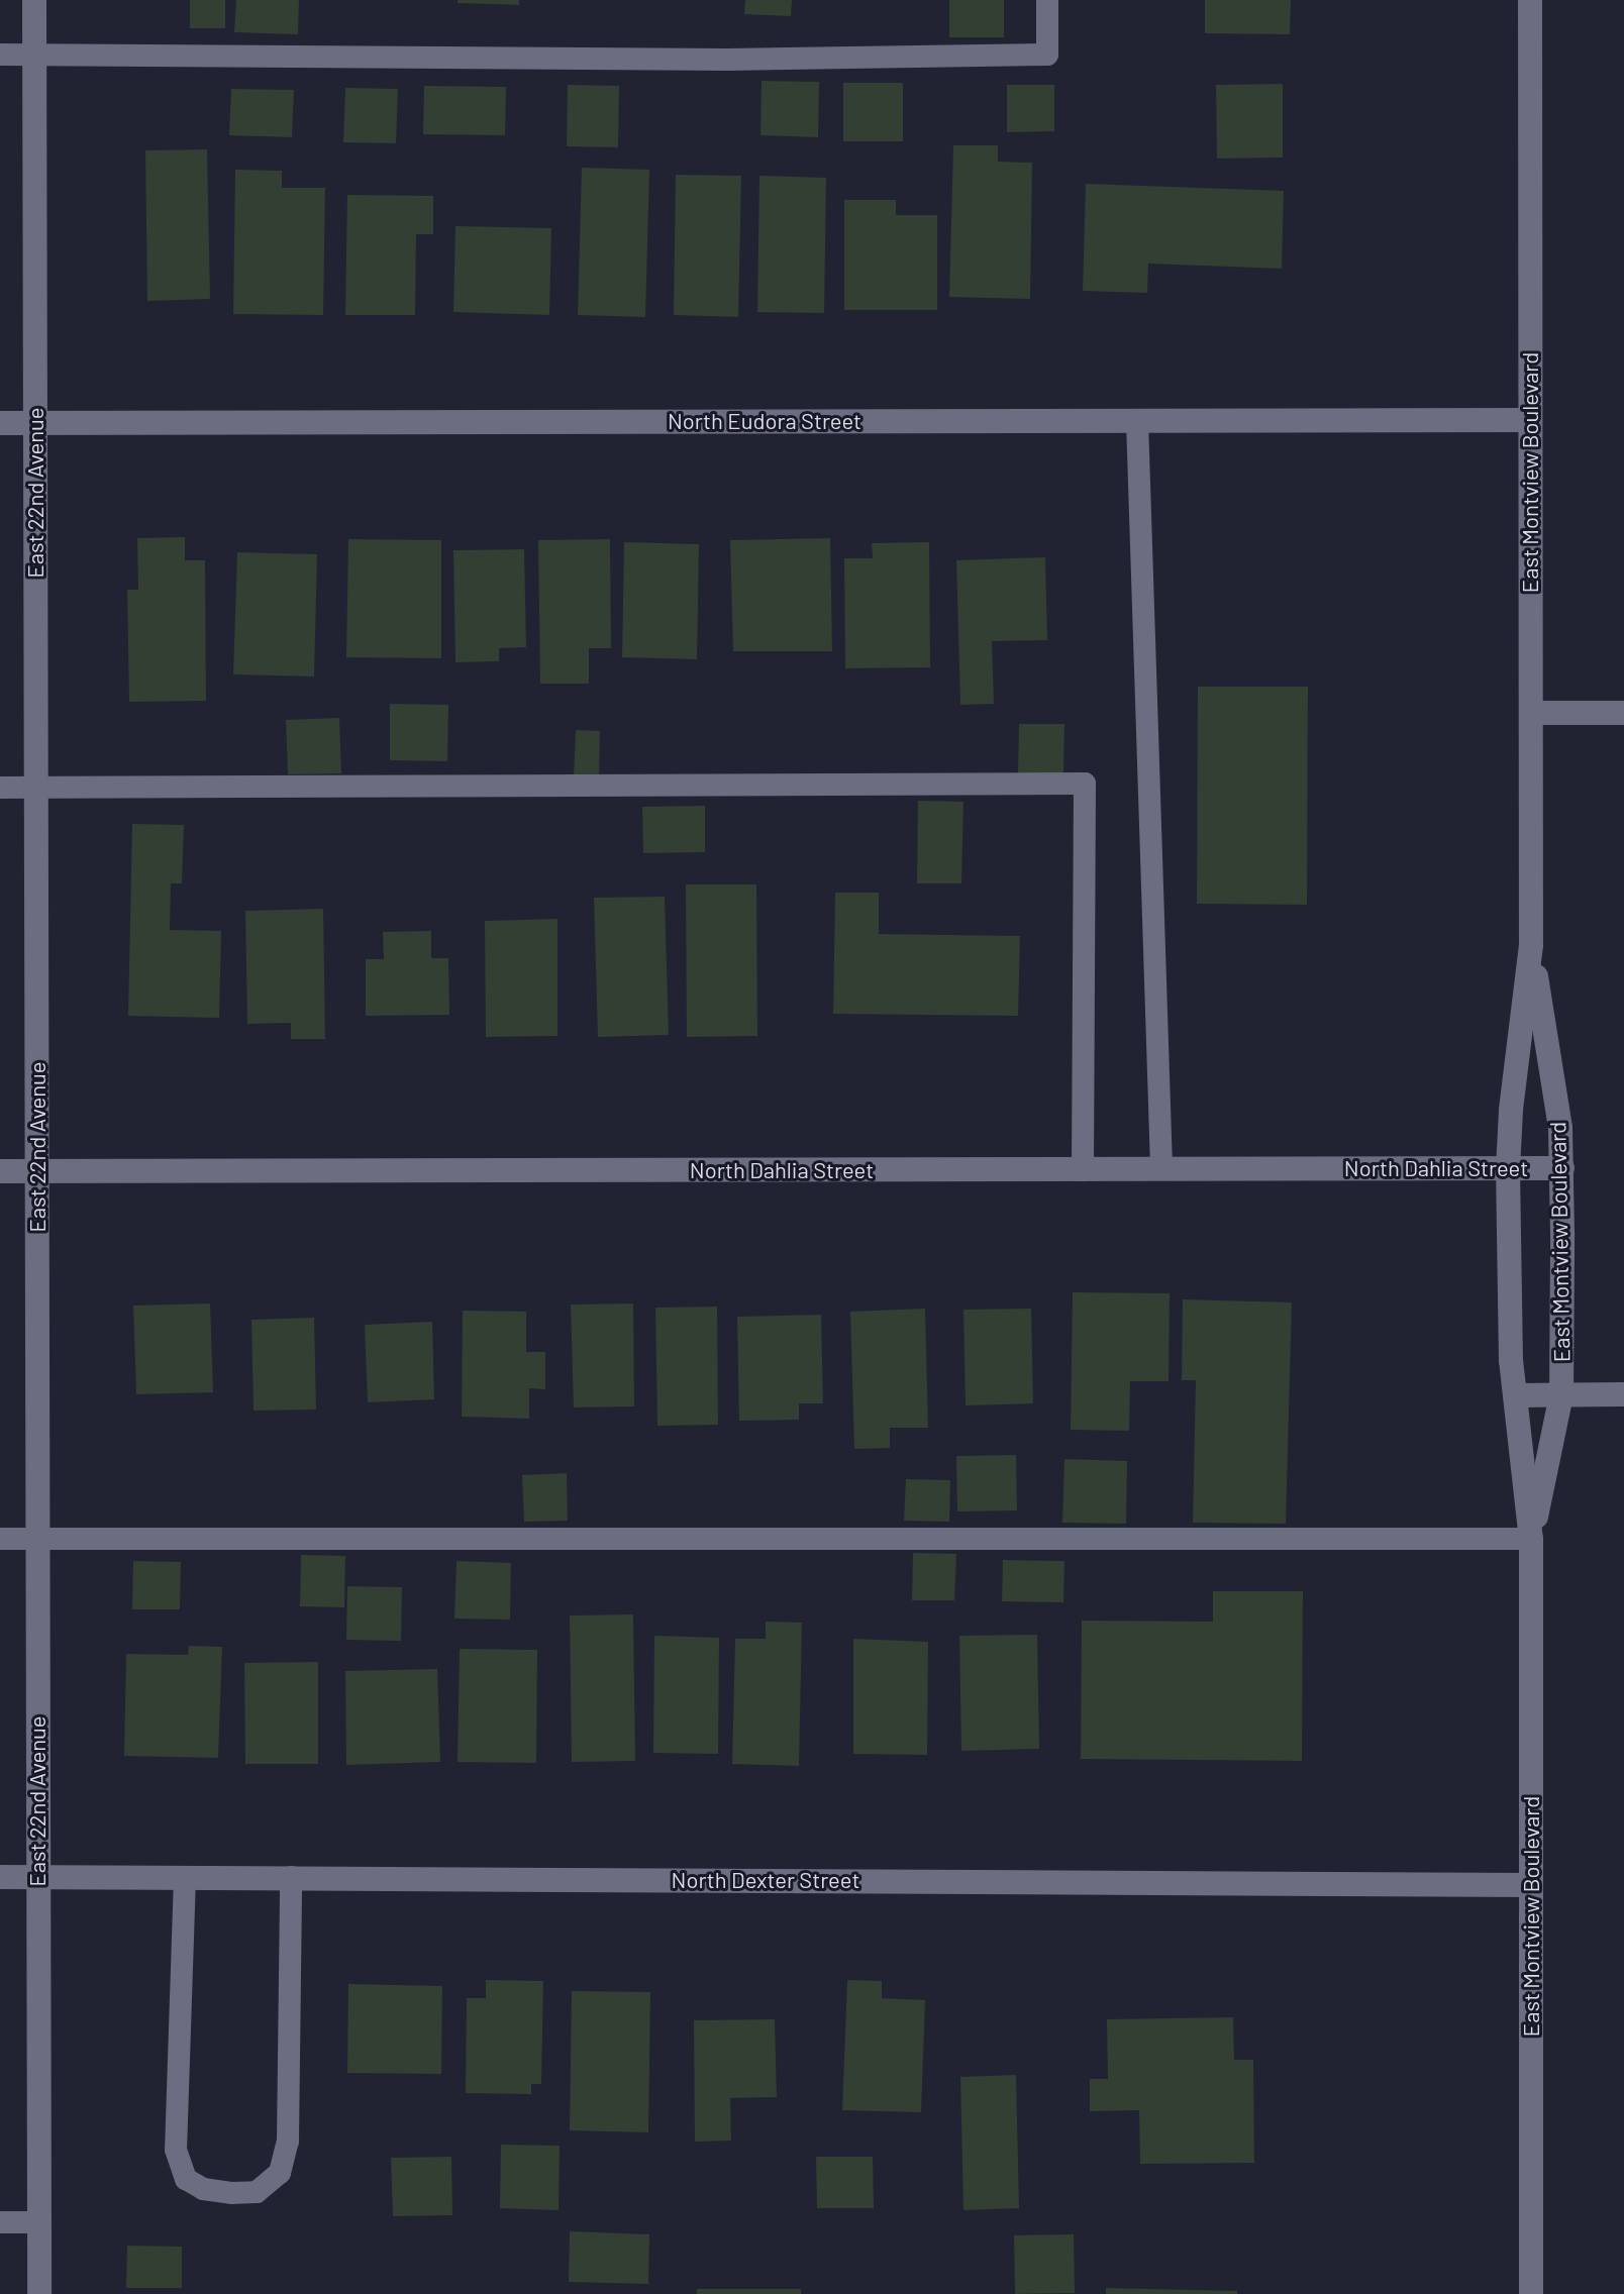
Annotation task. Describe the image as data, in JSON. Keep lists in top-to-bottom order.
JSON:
{
  "streets": {
    "street": [
      "North Eudora Street",
      "East Montview Boulevard",
      "East 22nd Avenue",
      "North Dahlia Street",
      "North Dexter Street"
    ]
  },
  "crossings": [
    ["North Eudora Street", "East Montview Boulevard"],
    ["North Eudora Street", "East 22nd Avenue"],
    ["East Montview Boulevard", "North Dahlia Street"],
    ["East Montview Boulevard", "North Dexter Street"],
    ["East 22nd Avenue", "North Dahlia Street"],
    ["East 22nd Avenue", "North Dexter Street"]
  ]
}
